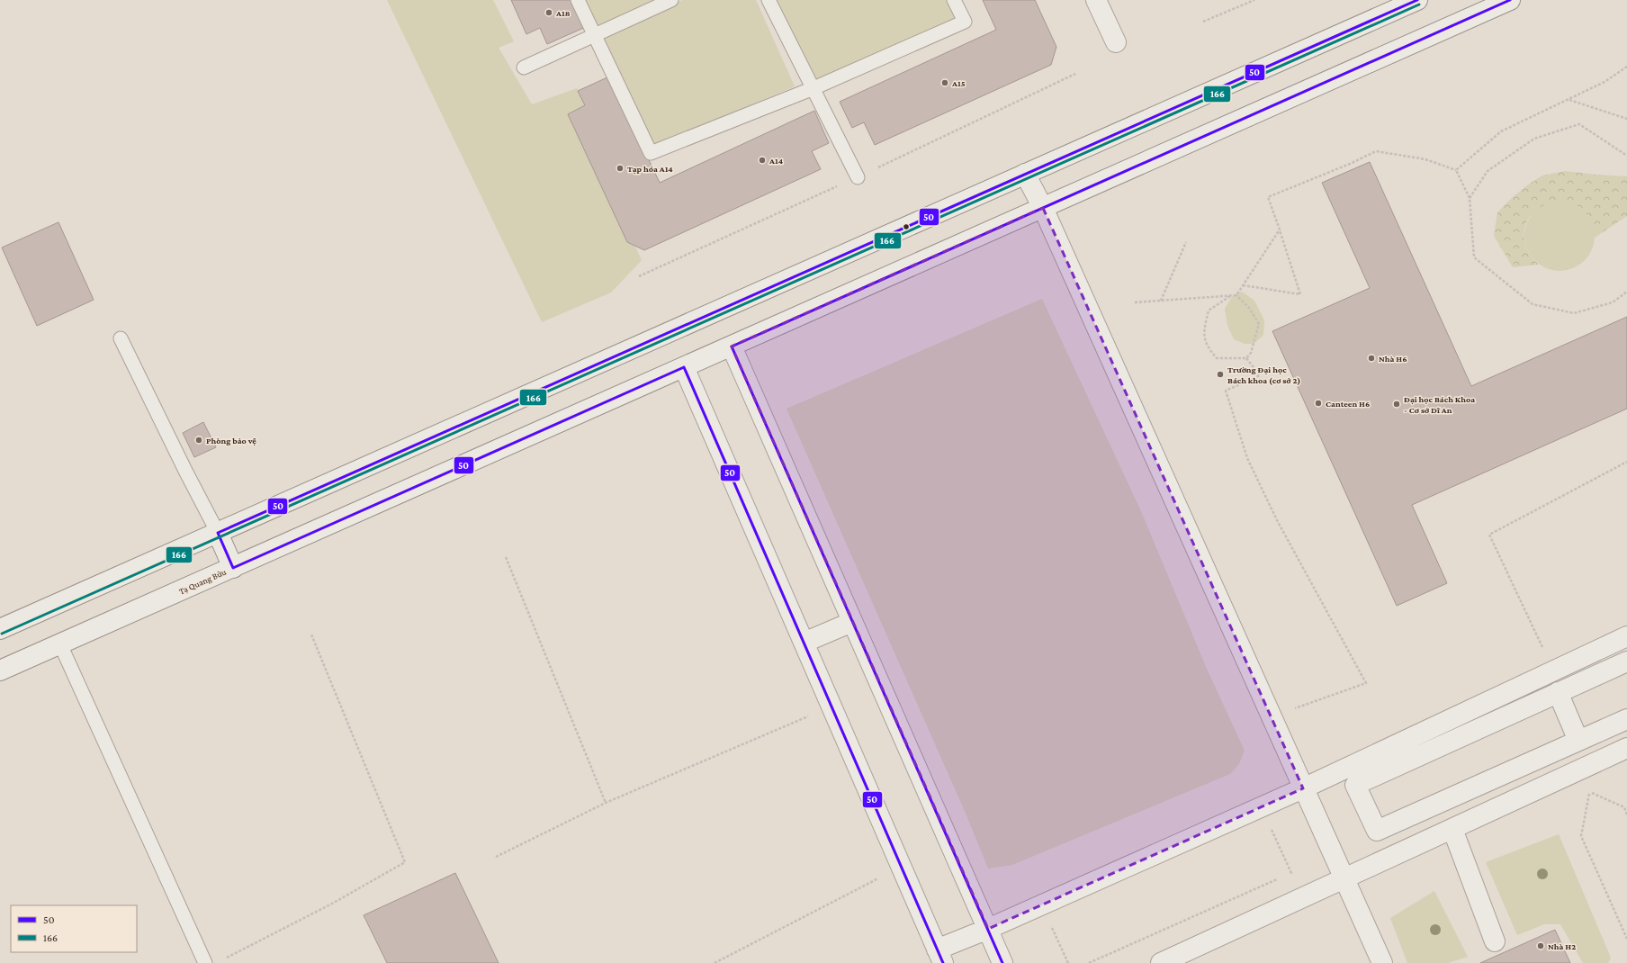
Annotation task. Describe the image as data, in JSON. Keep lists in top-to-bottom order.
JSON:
{
  "streets": {
    "street": ["Tạ Quang Bửu"]
  },
  "places": [
    "A18",
    "A15",
    "A14",
    "Tạp hóa A14",
    "Nhà H6",
    "Trường Đại học Bách khoa (cơ sở 2)",
    "Canteen H6",
    "Đại học Bách Khoa - Cơ sở Dĩ An",
    "Phòng bảo vệ",
    "Nhà H2"
  ],
  "lines": ["transit line 50", "transit line 166"],
  "legend": ["50", "166"]
}
